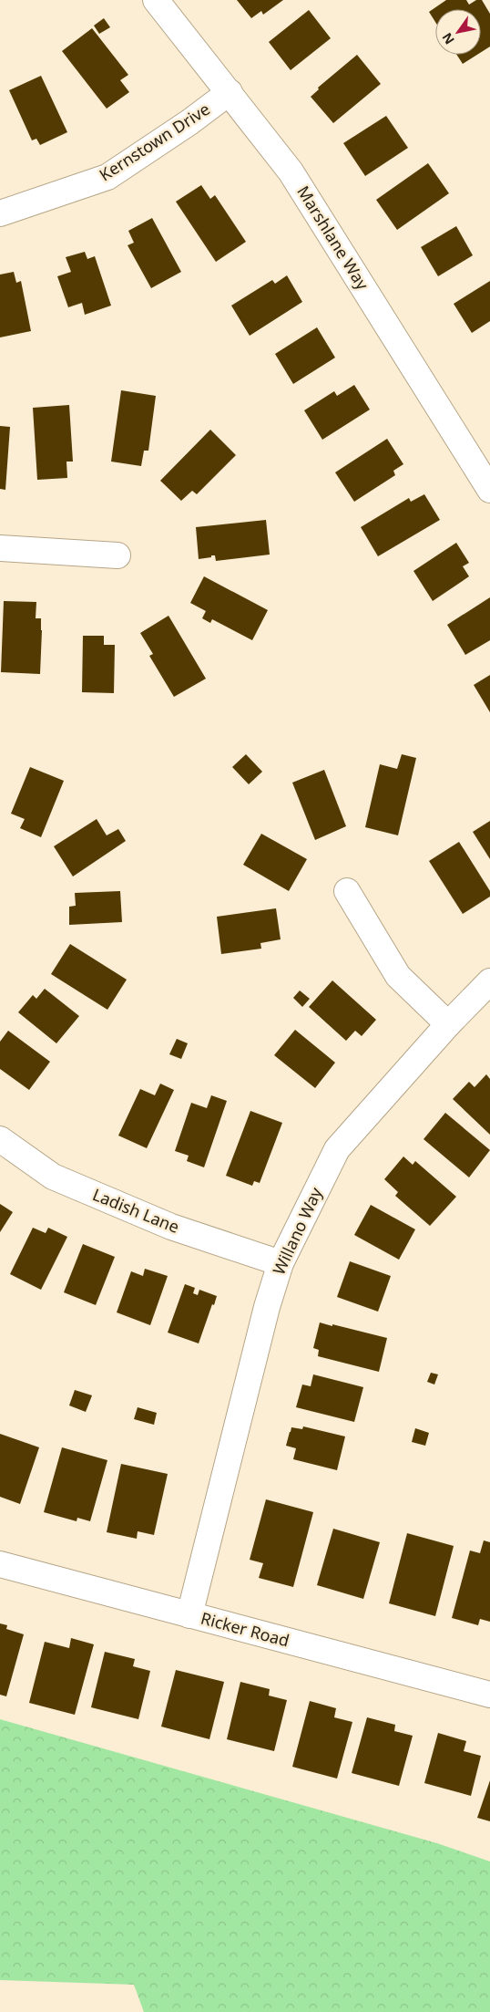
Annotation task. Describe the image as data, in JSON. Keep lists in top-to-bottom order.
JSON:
{
  "streets": {
    "street": [
      "Kernstown Drive",
      "Marshlane Way",
      "Ladish Lane",
      "Willano Way",
      "Ricker Road"
    ]
  },
  "crossings": [
    ["Kernstown Drive", "Marshlane Way"],
    ["Ladish Lane", "Willano Way"],
    ["Willano Way", "Ricker Road"]
  ],
  "north": "bottom left"
}
